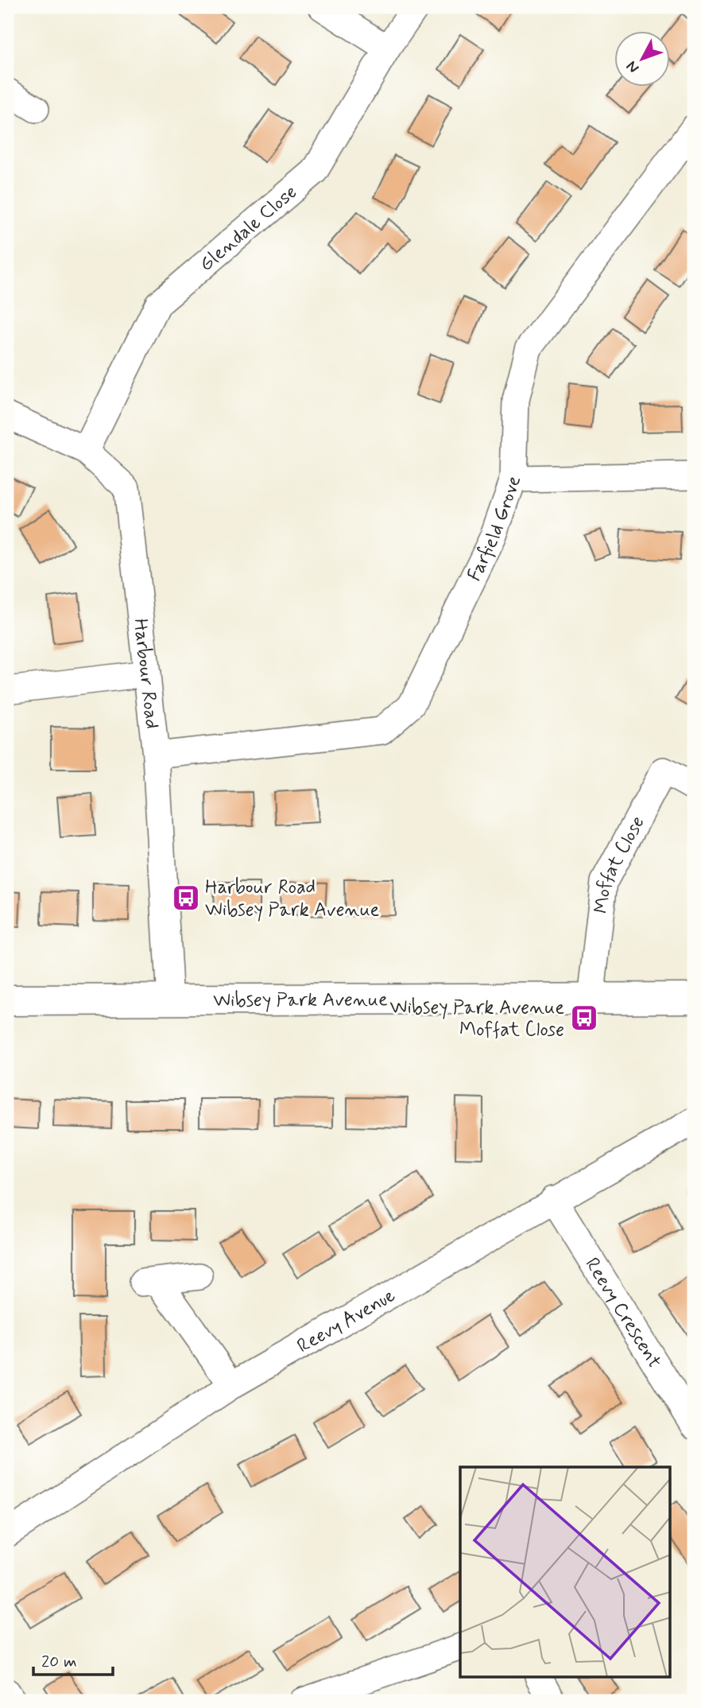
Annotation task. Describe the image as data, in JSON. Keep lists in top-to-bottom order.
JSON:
{
  "streets": {
    "street": [
      "Glendale Close",
      "Farfield Grove",
      "Harbour Road",
      "Moffat Close",
      "Wibsey Park Avenue",
      "Reevy Crescent",
      "Reevy Avenue"
    ]
  },
  "crossings": [
    ["Glendale Close", "Harbour Road"],
    ["Farfield Grove", "Harbour Road"],
    ["Harbour Road", "Wibsey Park Avenue"],
    ["Moffat Close", "Wibsey Park Avenue"],
    ["Reevy Crescent", "Reevy Avenue"]
  ],
  "places": {
    "bus stop": ["Harbour Road Wibsey Park Avenue", "Wibsey Park Avenue Moffat Close"]
  },
  "scale_bar": "20 m",
  "north": "bottom left"
}
